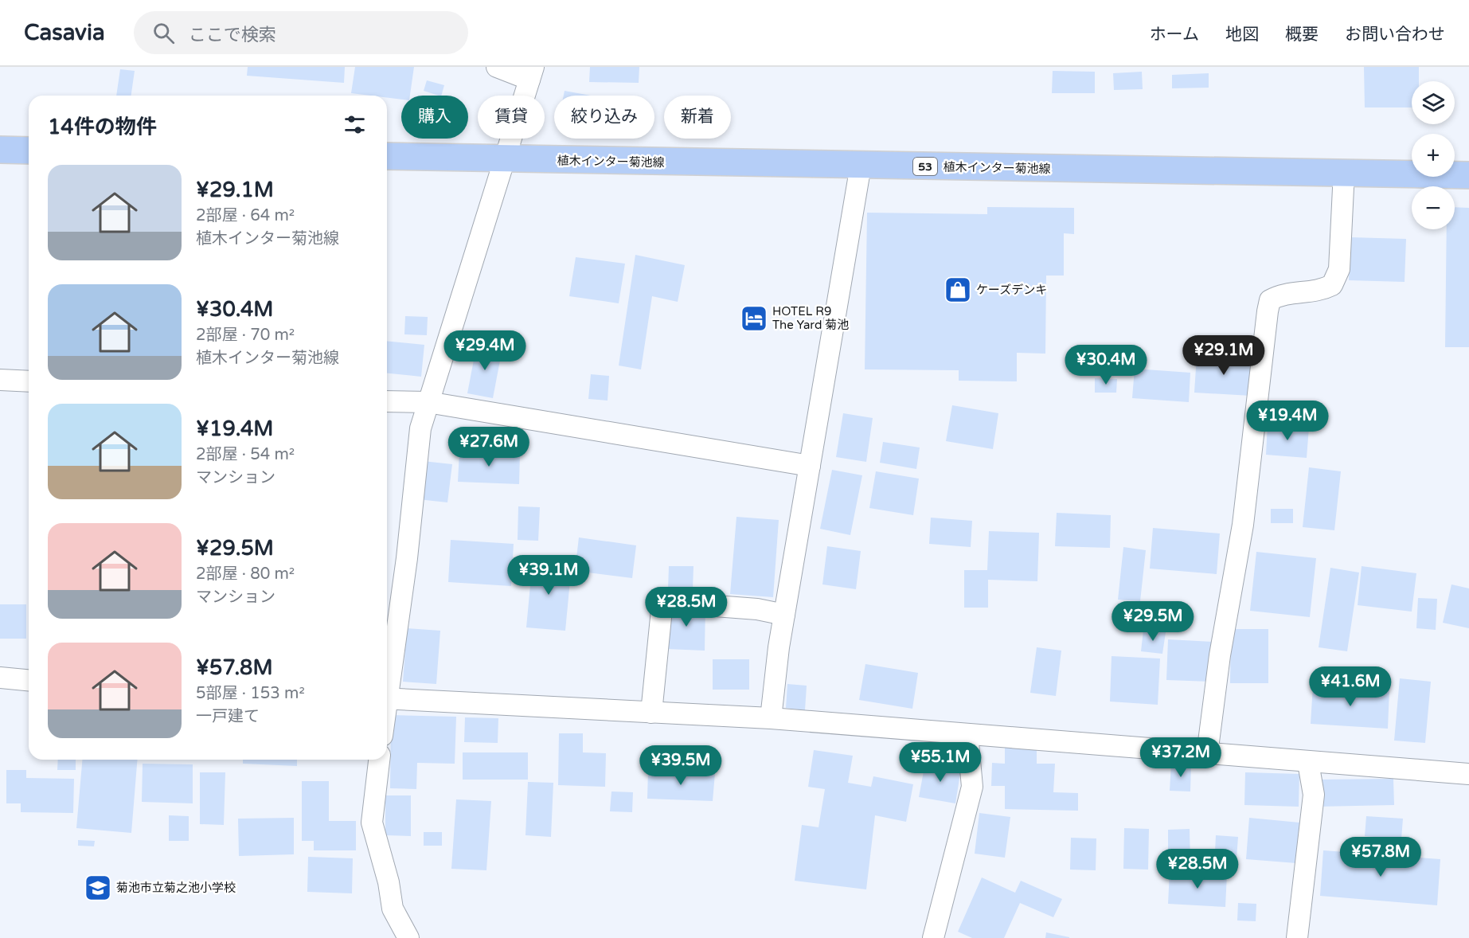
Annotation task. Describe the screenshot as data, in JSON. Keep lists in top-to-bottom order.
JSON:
{
  "streets": {
    "main road": ["植木インター菊池線", "53"]
  },
  "places": {
    "shop": ["ケーズデンキ"],
    "hotel": ["HOTEL R9 The Yard 菊池"],
    "school or university": ["菊池市立菊之池小学校"]
  },
  "page": {
    "header": "Casavia",
    "search": "ここで検索",
    "nav": [
      "ホーム",
      "地図",
      "概要",
      "お問い合わせ"
    ],
    "map_buttons": ["+", "−"],
    "chip": [
      "購入",
      "賃貸",
      "絞り込み",
      "新着"
    ],
    "heading": "14件の物件",
    "list": [
      {
        "name": "¥29.1M",
        "note": "2部屋 · 64 m² · 植木インター菊池線"
      },
      {
        "name": "¥30.4M",
        "note": "2部屋 · 70 m² · 植木インター菊池線"
      },
      {
        "name": "¥19.4M",
        "note": "2部屋 · 54 m² · マンション"
      },
      {
        "name": "¥29.5M",
        "note": "2部屋 · 80 m² · マンション"
      },
      {
        "name": "¥57.8M",
        "note": "5部屋 · 153 m² · 一戸建て"
      }
    ],
    "price": [
      "¥29.4M",
      "¥29.1M",
      "¥30.4M",
      "¥19.4M",
      "¥27.6M",
      "¥39.1M",
      "¥28.5M",
      "¥29.5M",
      "¥41.6M",
      "¥37.2M",
      "¥55.1M",
      "¥39.5M",
      "¥57.8M",
      "¥28.5M"
    ]
  }
}
